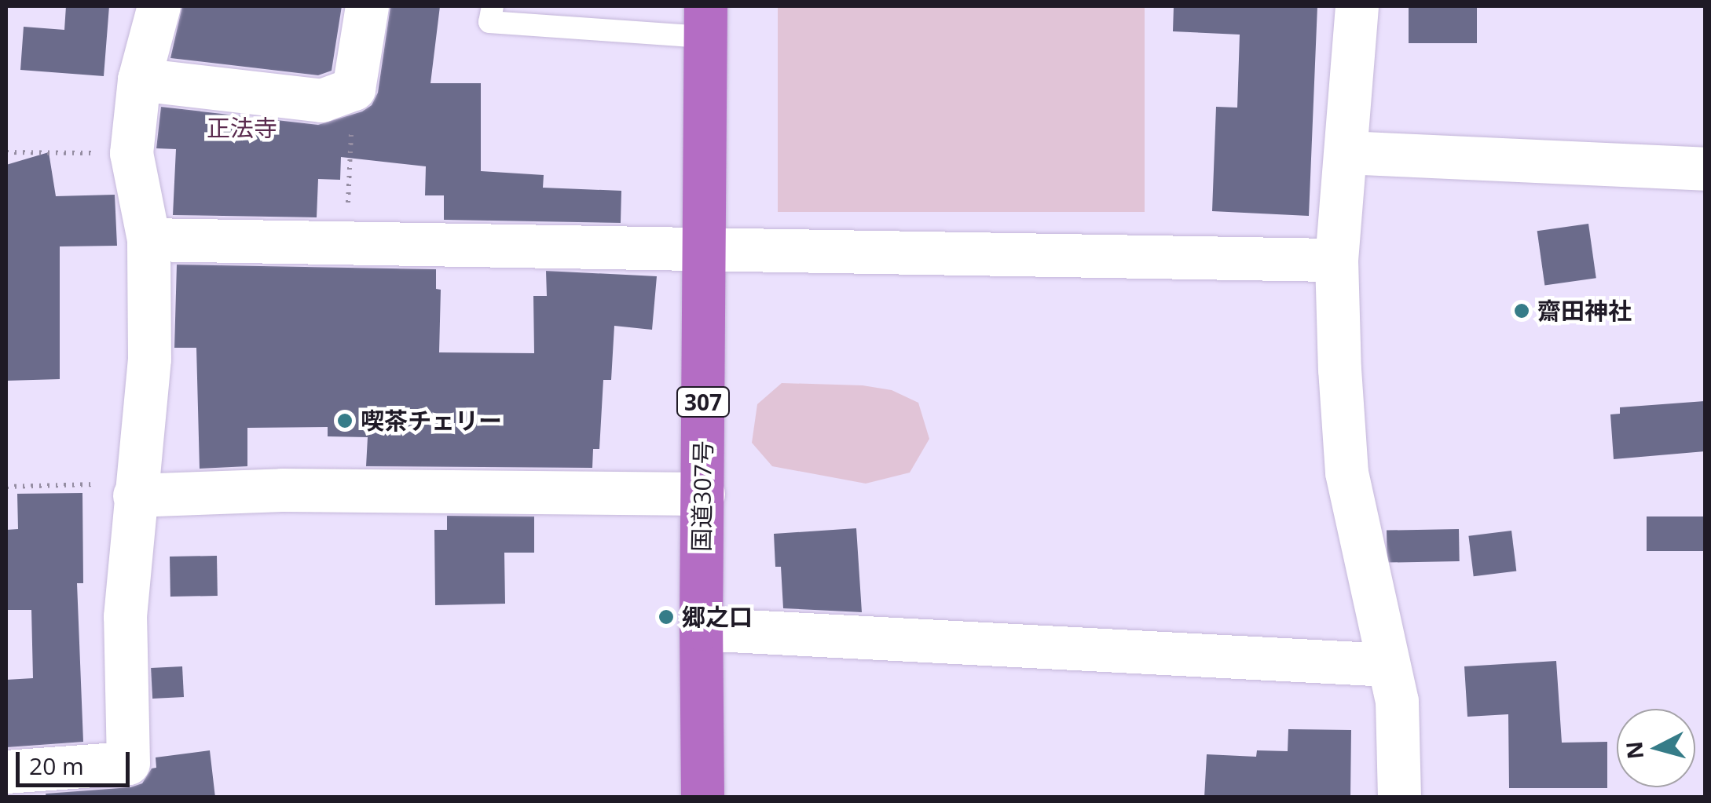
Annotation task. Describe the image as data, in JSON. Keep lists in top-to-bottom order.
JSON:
{
  "streets": {
    "highway": ["307", "国道307号"]
  },
  "parks": ["正法寺"],
  "places": ["齋田神社", "喫茶チェリー", "郷之口"],
  "scale_bar": "20 m",
  "north": "left"
}
